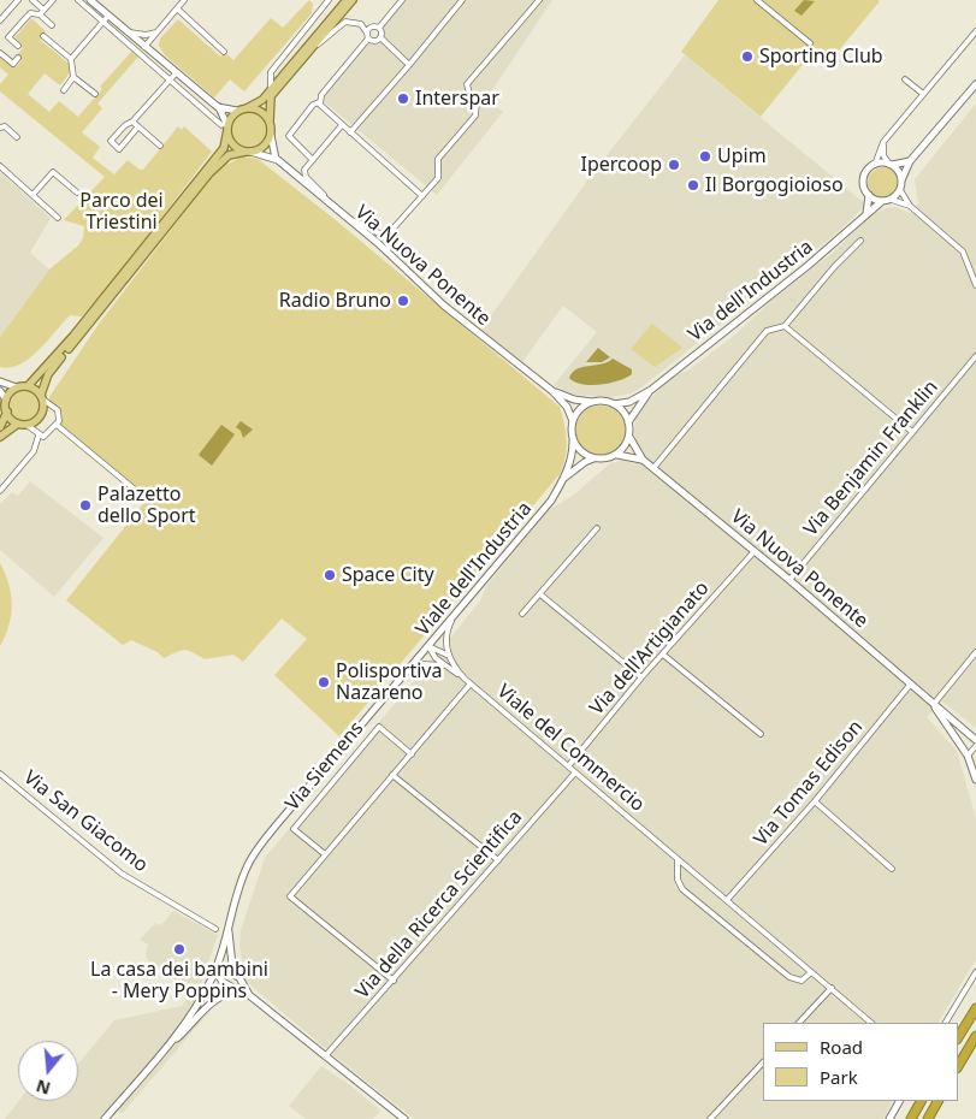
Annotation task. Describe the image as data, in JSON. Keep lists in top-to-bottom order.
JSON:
{
  "streets": {
    "street": [
      "Via Nuova Ponente",
      "Via dell'Industria",
      "Via Benjamin Franklin",
      "Viale dell'Industria",
      "Via dell'Artigianato",
      "Viale del Commercio",
      "Via Siemens",
      "Via Tomas Edison",
      "Via San Giacomo",
      "Via della Ricerca Scientifica"
    ]
  },
  "crossings": [
    ["Via Nuova Ponente", "Via dell'Industria"],
    ["Via Nuova Ponente", "Via Benjamin Franklin"],
    ["Via Nuova Ponente", "Viale dell'Industria"],
    ["Via Nuova Ponente", "Via dell'Artigianato"],
    ["Via Nuova Ponente", "Via Tomas Edison"],
    ["Via dell'Industria", "Viale dell'Industria"],
    ["Via dell'Artigianato", "Viale del Commercio"],
    ["Viale del Commercio", "Via Tomas Edison"],
    ["Viale del Commercio", "Via della Ricerca Scientifica"]
  ],
  "parks": ["Parco dei Triestini"],
  "places": [
    "Sporting Club",
    "Interspar",
    "Upim",
    "Ipercoop",
    "Il Borgogioioso",
    "Radio Bruno",
    "Palazetto dello Sport",
    "Space City",
    "Polisportiva Nazareno",
    "La casa dei bambini - Mery Poppins"
  ],
  "legend": ["Road", "Park"],
  "north": "bottom"
}
